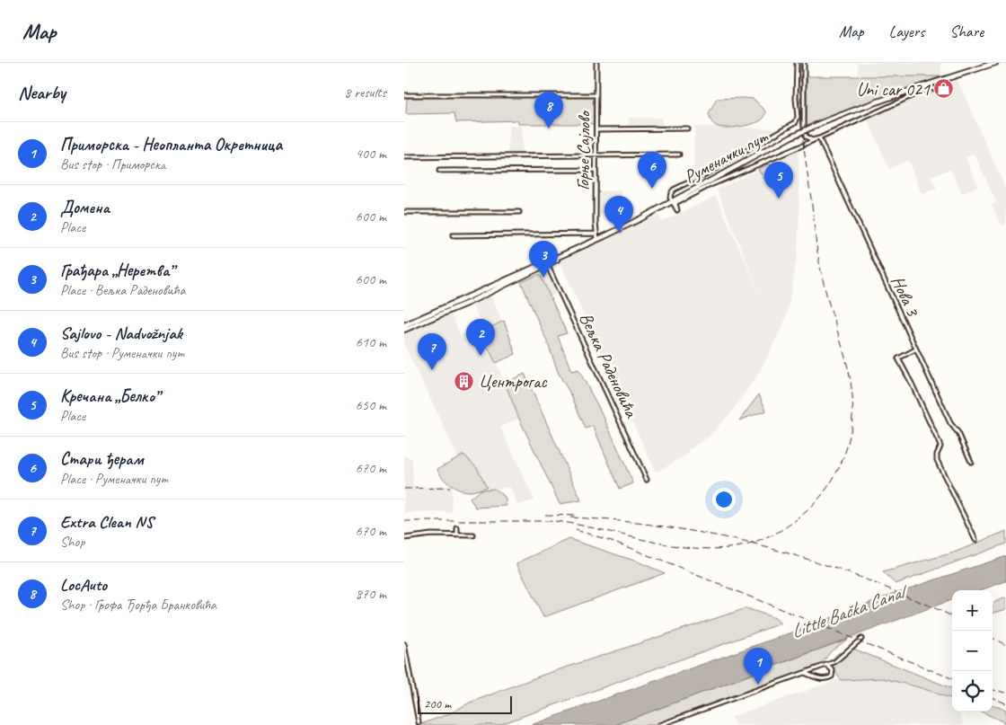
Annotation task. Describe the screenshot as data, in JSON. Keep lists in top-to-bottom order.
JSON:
{
  "streets": {
    "main road": ["Руменачки пут"],
    "street": ["Горње Сајлово", "Нова 3", "Вељка Раденовића"]
  },
  "crossings": [
    ["Горње Сајлово", "Руменачки пут"],
    ["Руменачки пут", "Вељка Раденовића"]
  ],
  "water": ["Little Bačka Canal"],
  "places": {
    "shop": ["Uni car 021"],
    "building": ["Центрогас"]
  },
  "scale_bar": "200 m",
  "page": {
    "header": "Map",
    "nav": ["Map", "Layers", "Share"],
    "heading": ["Nearby", "8 results"],
    "pins": [
      "8",
      "6",
      "5",
      "4",
      "3",
      "2",
      "7",
      "1"
    ],
    "list": [
      {
        "mark": "1",
        "name": "Приморска - Неопланта Окретница",
        "note": "Bus stop · Приморска",
        "value": "400 m"
      },
      {
        "mark": "2",
        "name": "Домена",
        "note": "Place",
        "value": "600 m"
      },
      {
        "mark": "3",
        "name": "Грађара „Неретва”",
        "note": "Place · Вељка Раденовића",
        "value": "600 m"
      },
      {
        "mark": "4",
        "name": "Sajlovo - Nadvožnjak",
        "note": "Bus stop · Руменачки пут",
        "value": "610 m"
      },
      {
        "mark": "5",
        "name": "Кречана „Белко”",
        "note": "Place",
        "value": "650 m"
      },
      {
        "mark": "6",
        "name": "Стари ђерам",
        "note": "Place · Руменачки пут",
        "value": "670 m"
      },
      {
        "mark": "7",
        "name": "Extra Clean NS",
        "note": "Shop",
        "value": "670 m"
      },
      {
        "mark": "8",
        "name": "LocAuto",
        "note": "Shop · Грофа Ђорђа Бранковића",
        "value": "870 m"
      }
    ],
    "map_buttons": ["+", "−"],
    "scale": "200 m"
  }
}
